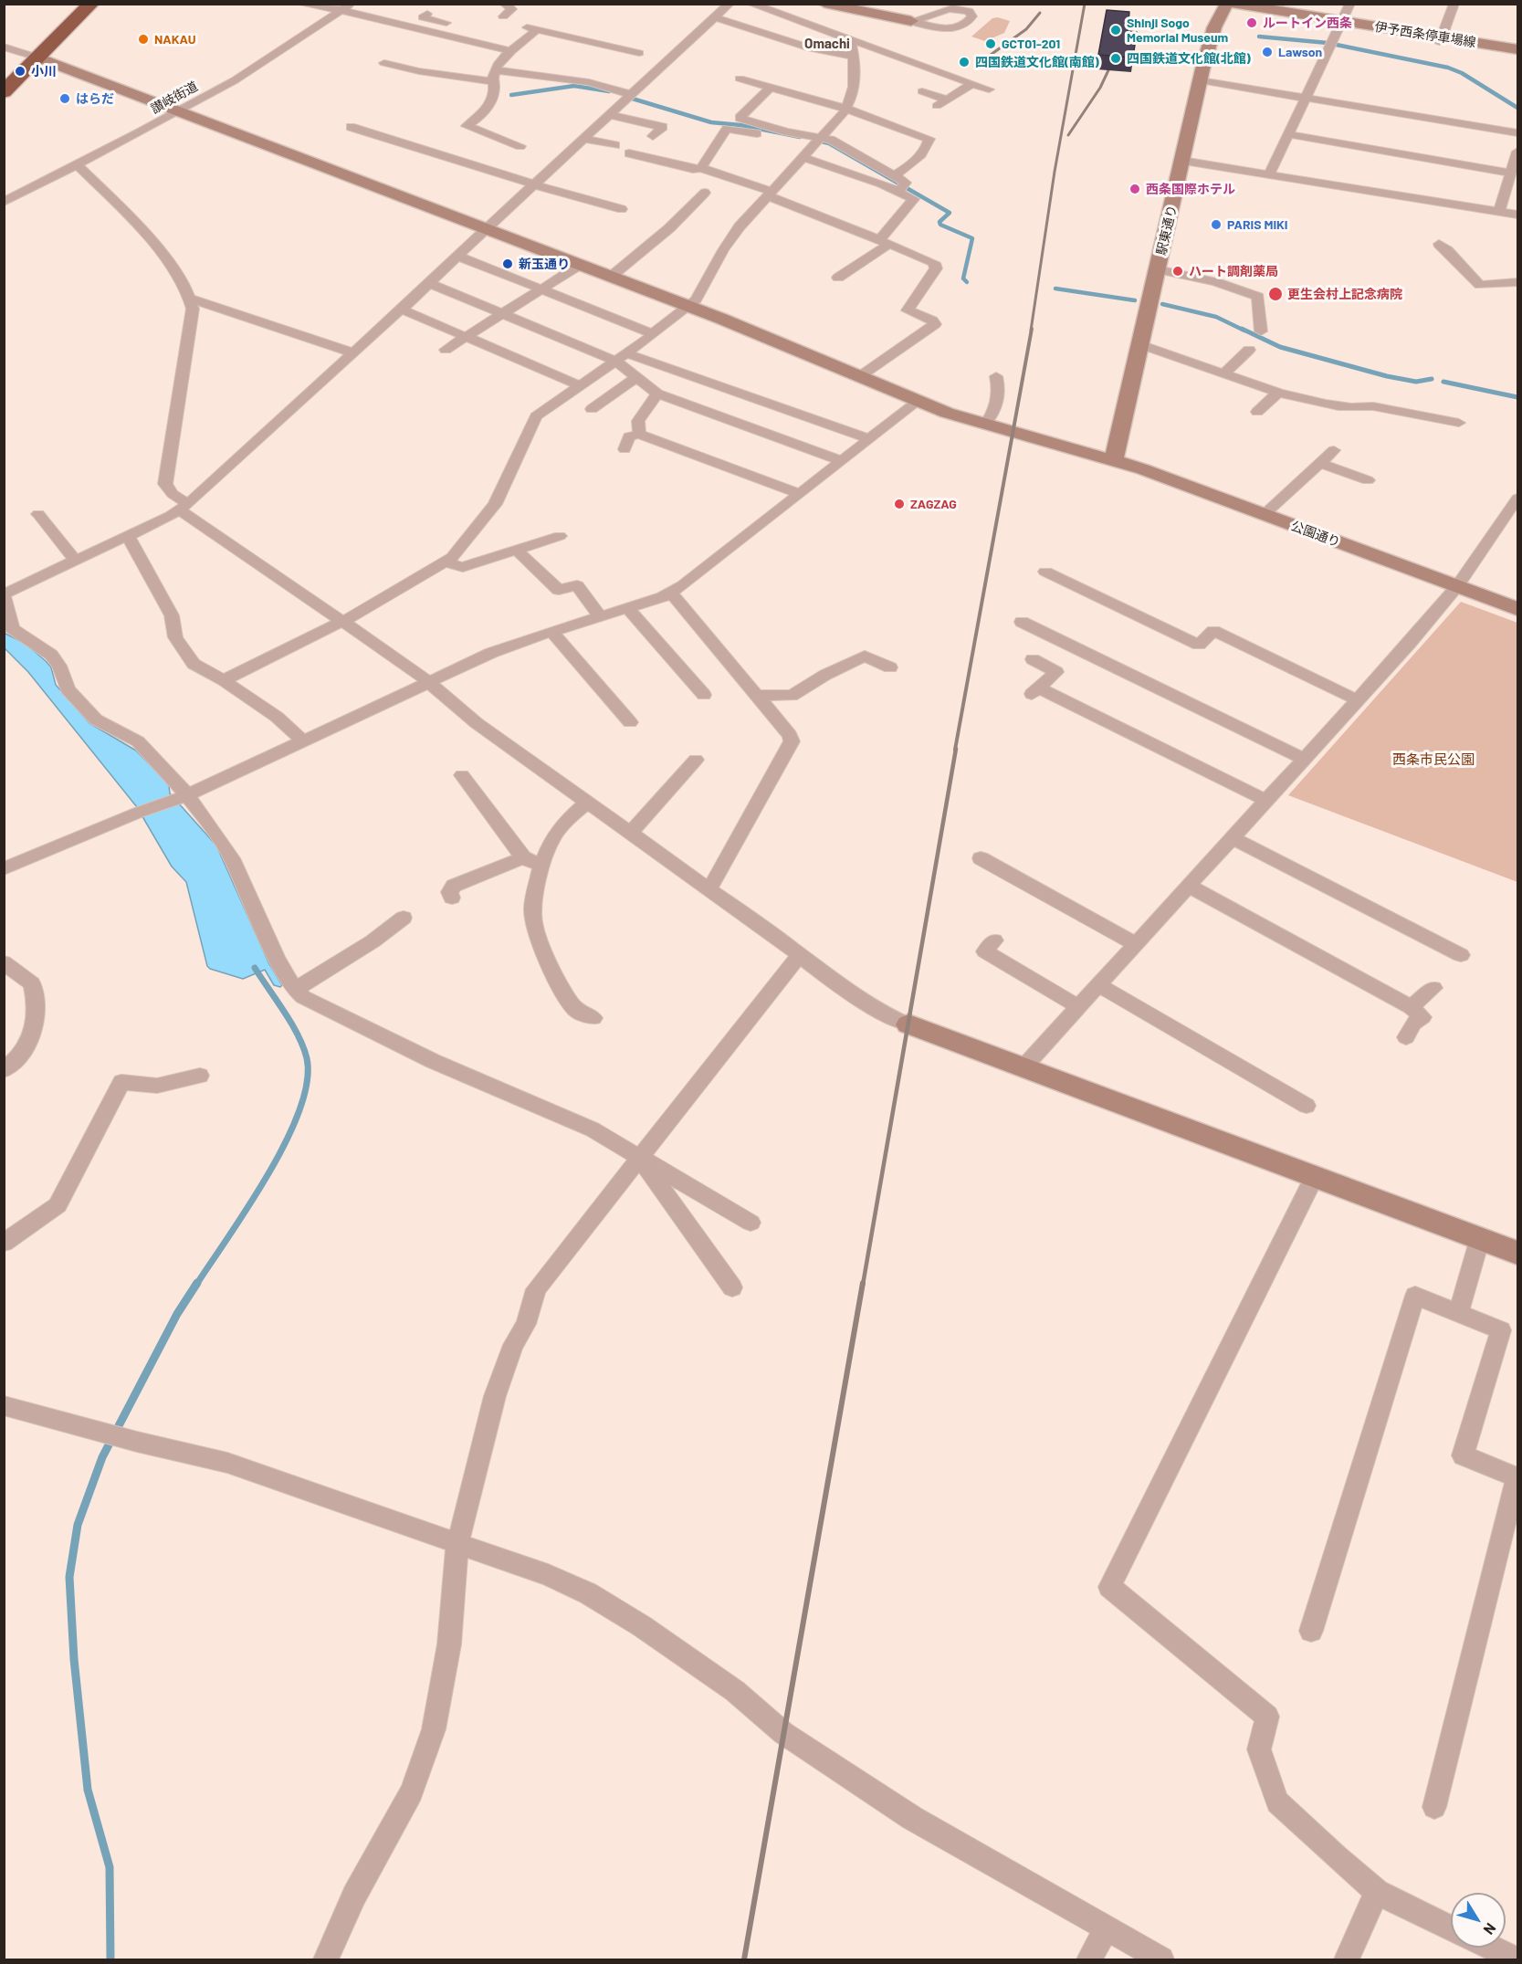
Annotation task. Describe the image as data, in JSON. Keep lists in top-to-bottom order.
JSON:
{
  "streets": {
    "street": [
      "伊予西条停車場線",
      "讃岐街道",
      "駅東通り",
      "公園通り"
    ]
  },
  "crossings": [
    ["讃岐街道", "公園通り"],
    ["駅東通り", "公園通り"]
  ],
  "districts": ["Omachi"],
  "parks": ["西条市民公園"],
  "places": [
    "ルートイン西条",
    "Shinji Sogo Memorial Museum",
    "NAKAU",
    "GCT01-201",
    "Lawson",
    "四国鉄道文化館(北館)",
    "四国鉄道文化館(南館)",
    "小川",
    "はらだ",
    "西条国際ホテル",
    "PARIS MIKI",
    "新玉通り",
    "ハート調剤薬局",
    "更生会村上記念病院",
    "ZAGZAG"
  ],
  "north": "bottom right"
}
